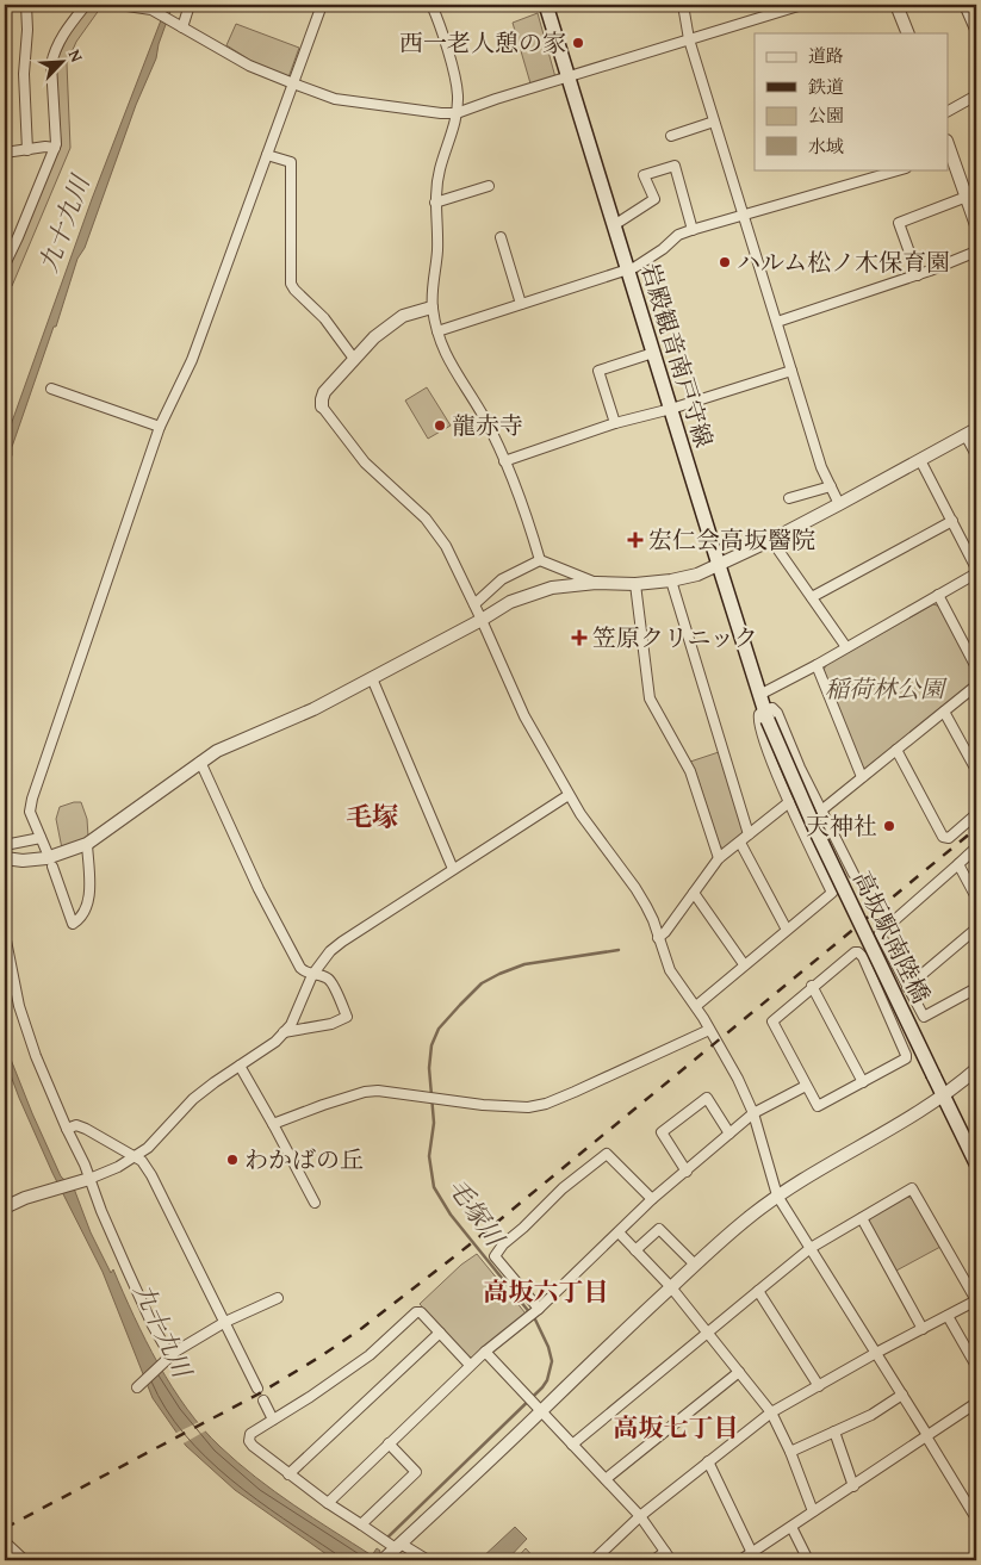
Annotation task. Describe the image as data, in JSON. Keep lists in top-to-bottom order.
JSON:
{
  "streets": {
    "main road": ["岩殿観音南戸守線", "高坂駅南陸橋"]
  },
  "crossings": [
    ["岩殿観音南戸守線", "高坂駅南陸橋"]
  ],
  "districts": ["毛塚", "高坂六丁目", "高坂七丁目"],
  "water": ["九十九川", "毛塚川"],
  "parks": ["稲荷林公園"],
  "places": {
    "other": [
      "西一老人憩の家",
      "ハルム松ノ木保育園",
      "龍赤寺",
      "天神社",
      "わかばの丘"
    ],
    "health": ["宏仁会高坂醫院", "笠原クリニック"]
  },
  "legend": [
    "道路",
    "鉄道",
    "公園",
    "水域"
  ],
  "north": "top right"
}
